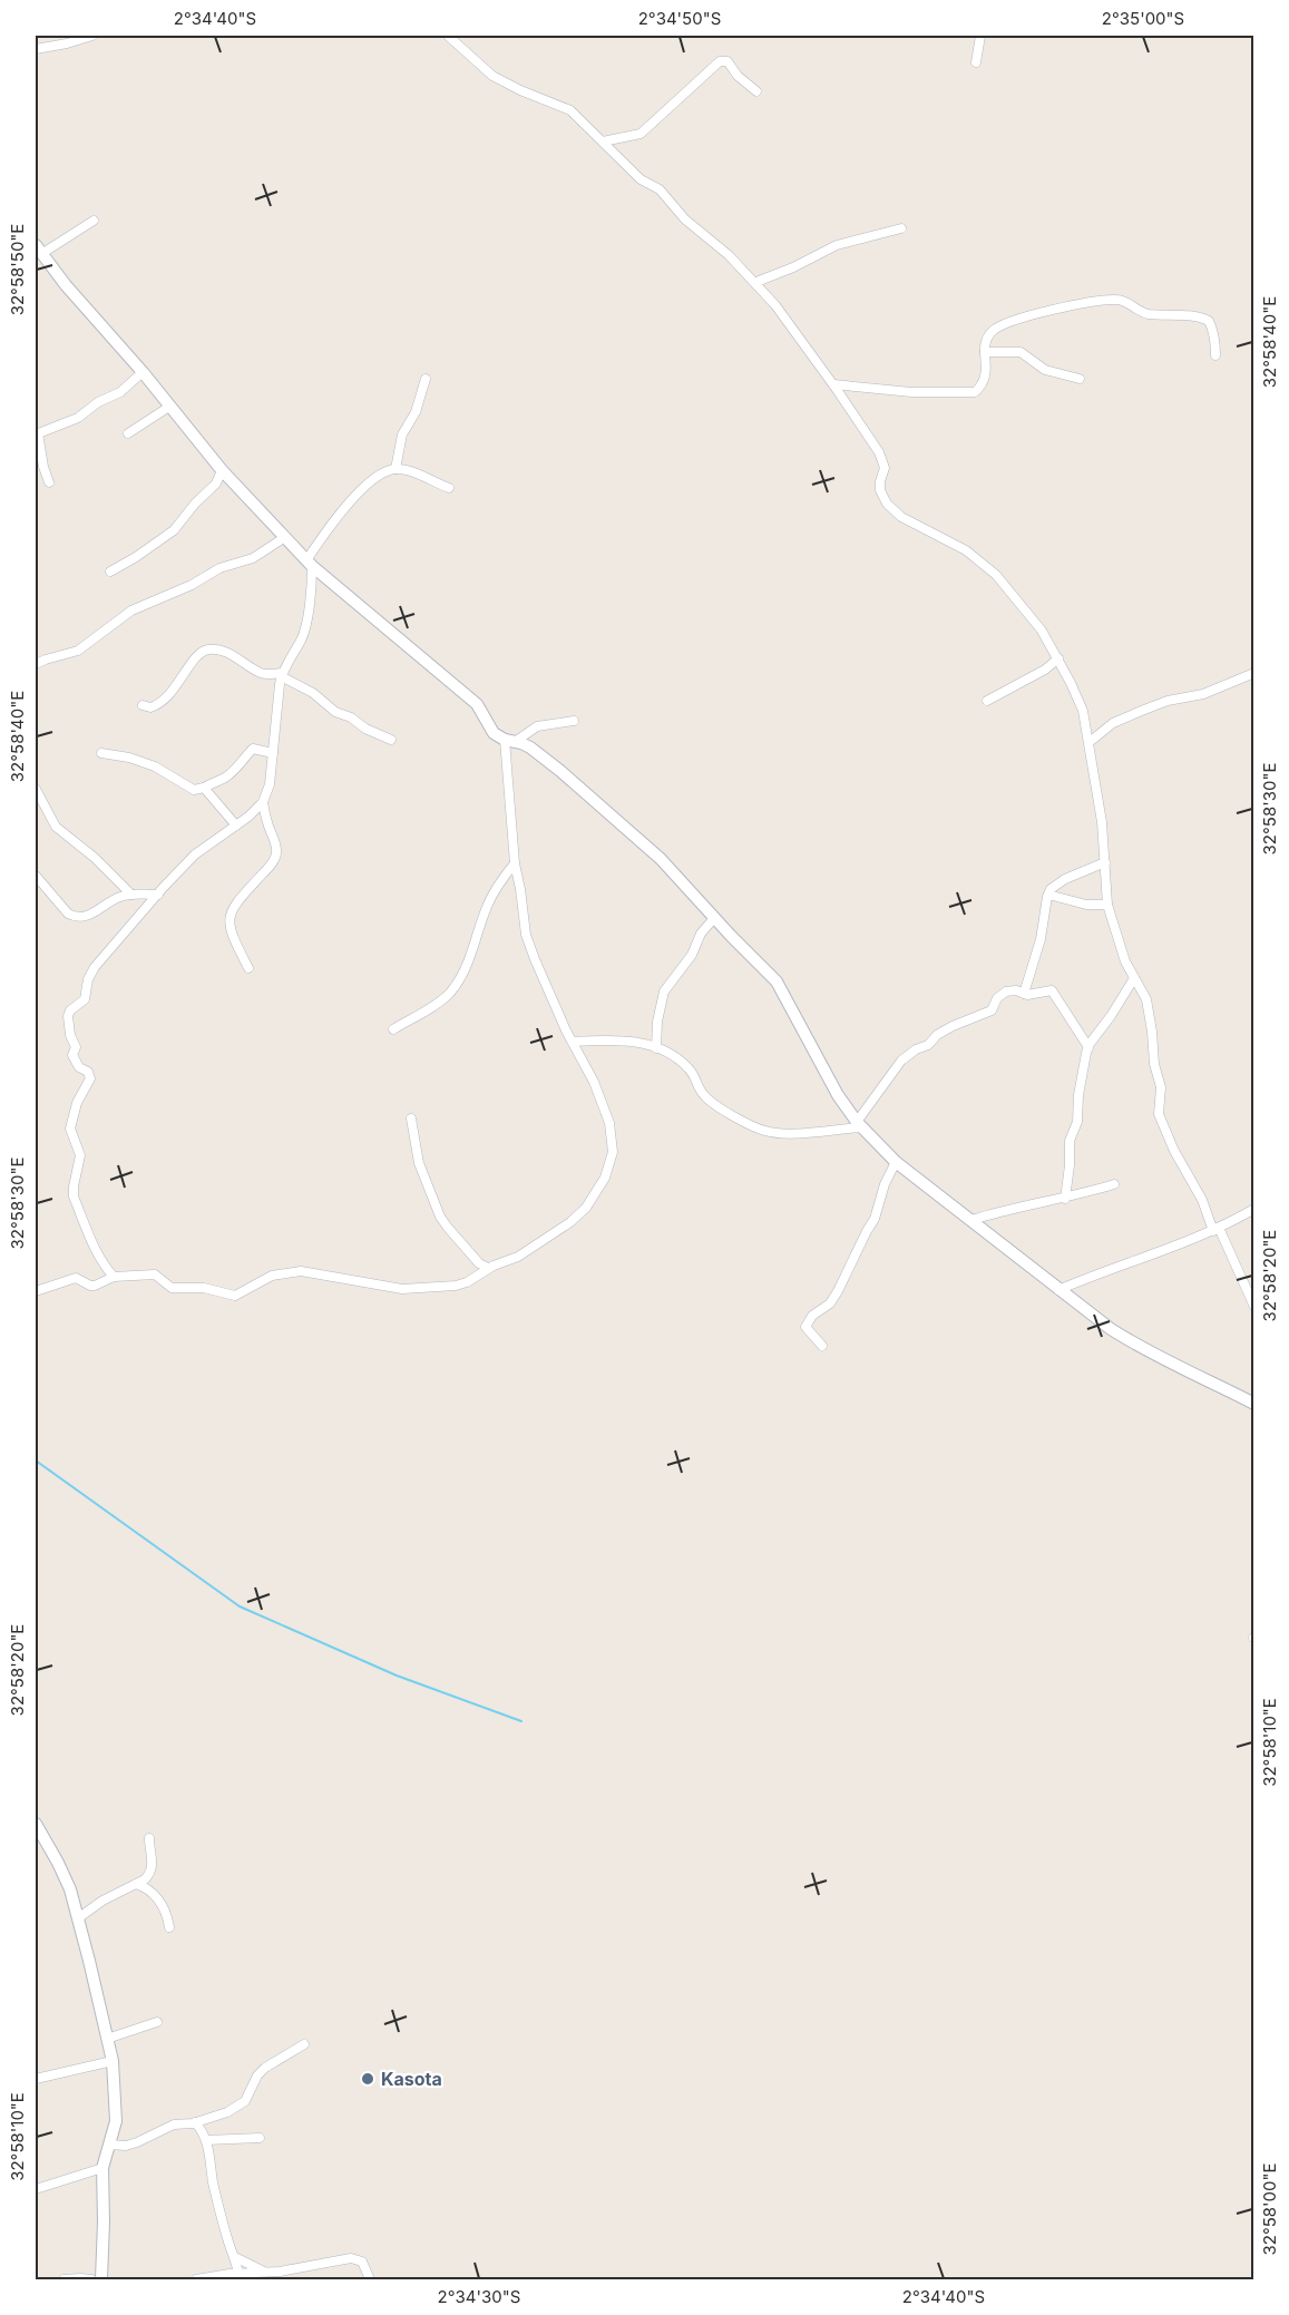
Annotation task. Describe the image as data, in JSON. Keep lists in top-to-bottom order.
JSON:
{
  "places": ["Kasota"],
  "coordinates": [
    "2°34'40\"S",
    "2°34'50\"S",
    "2°35'00\"S",
    "32°58'50\"E",
    "32°58'40\"E",
    "32°58'30\"E",
    "32°58'20\"E",
    "32°58'10\"E",
    "32°58'00\"E",
    "2°34'30\"S"
  ]
}
